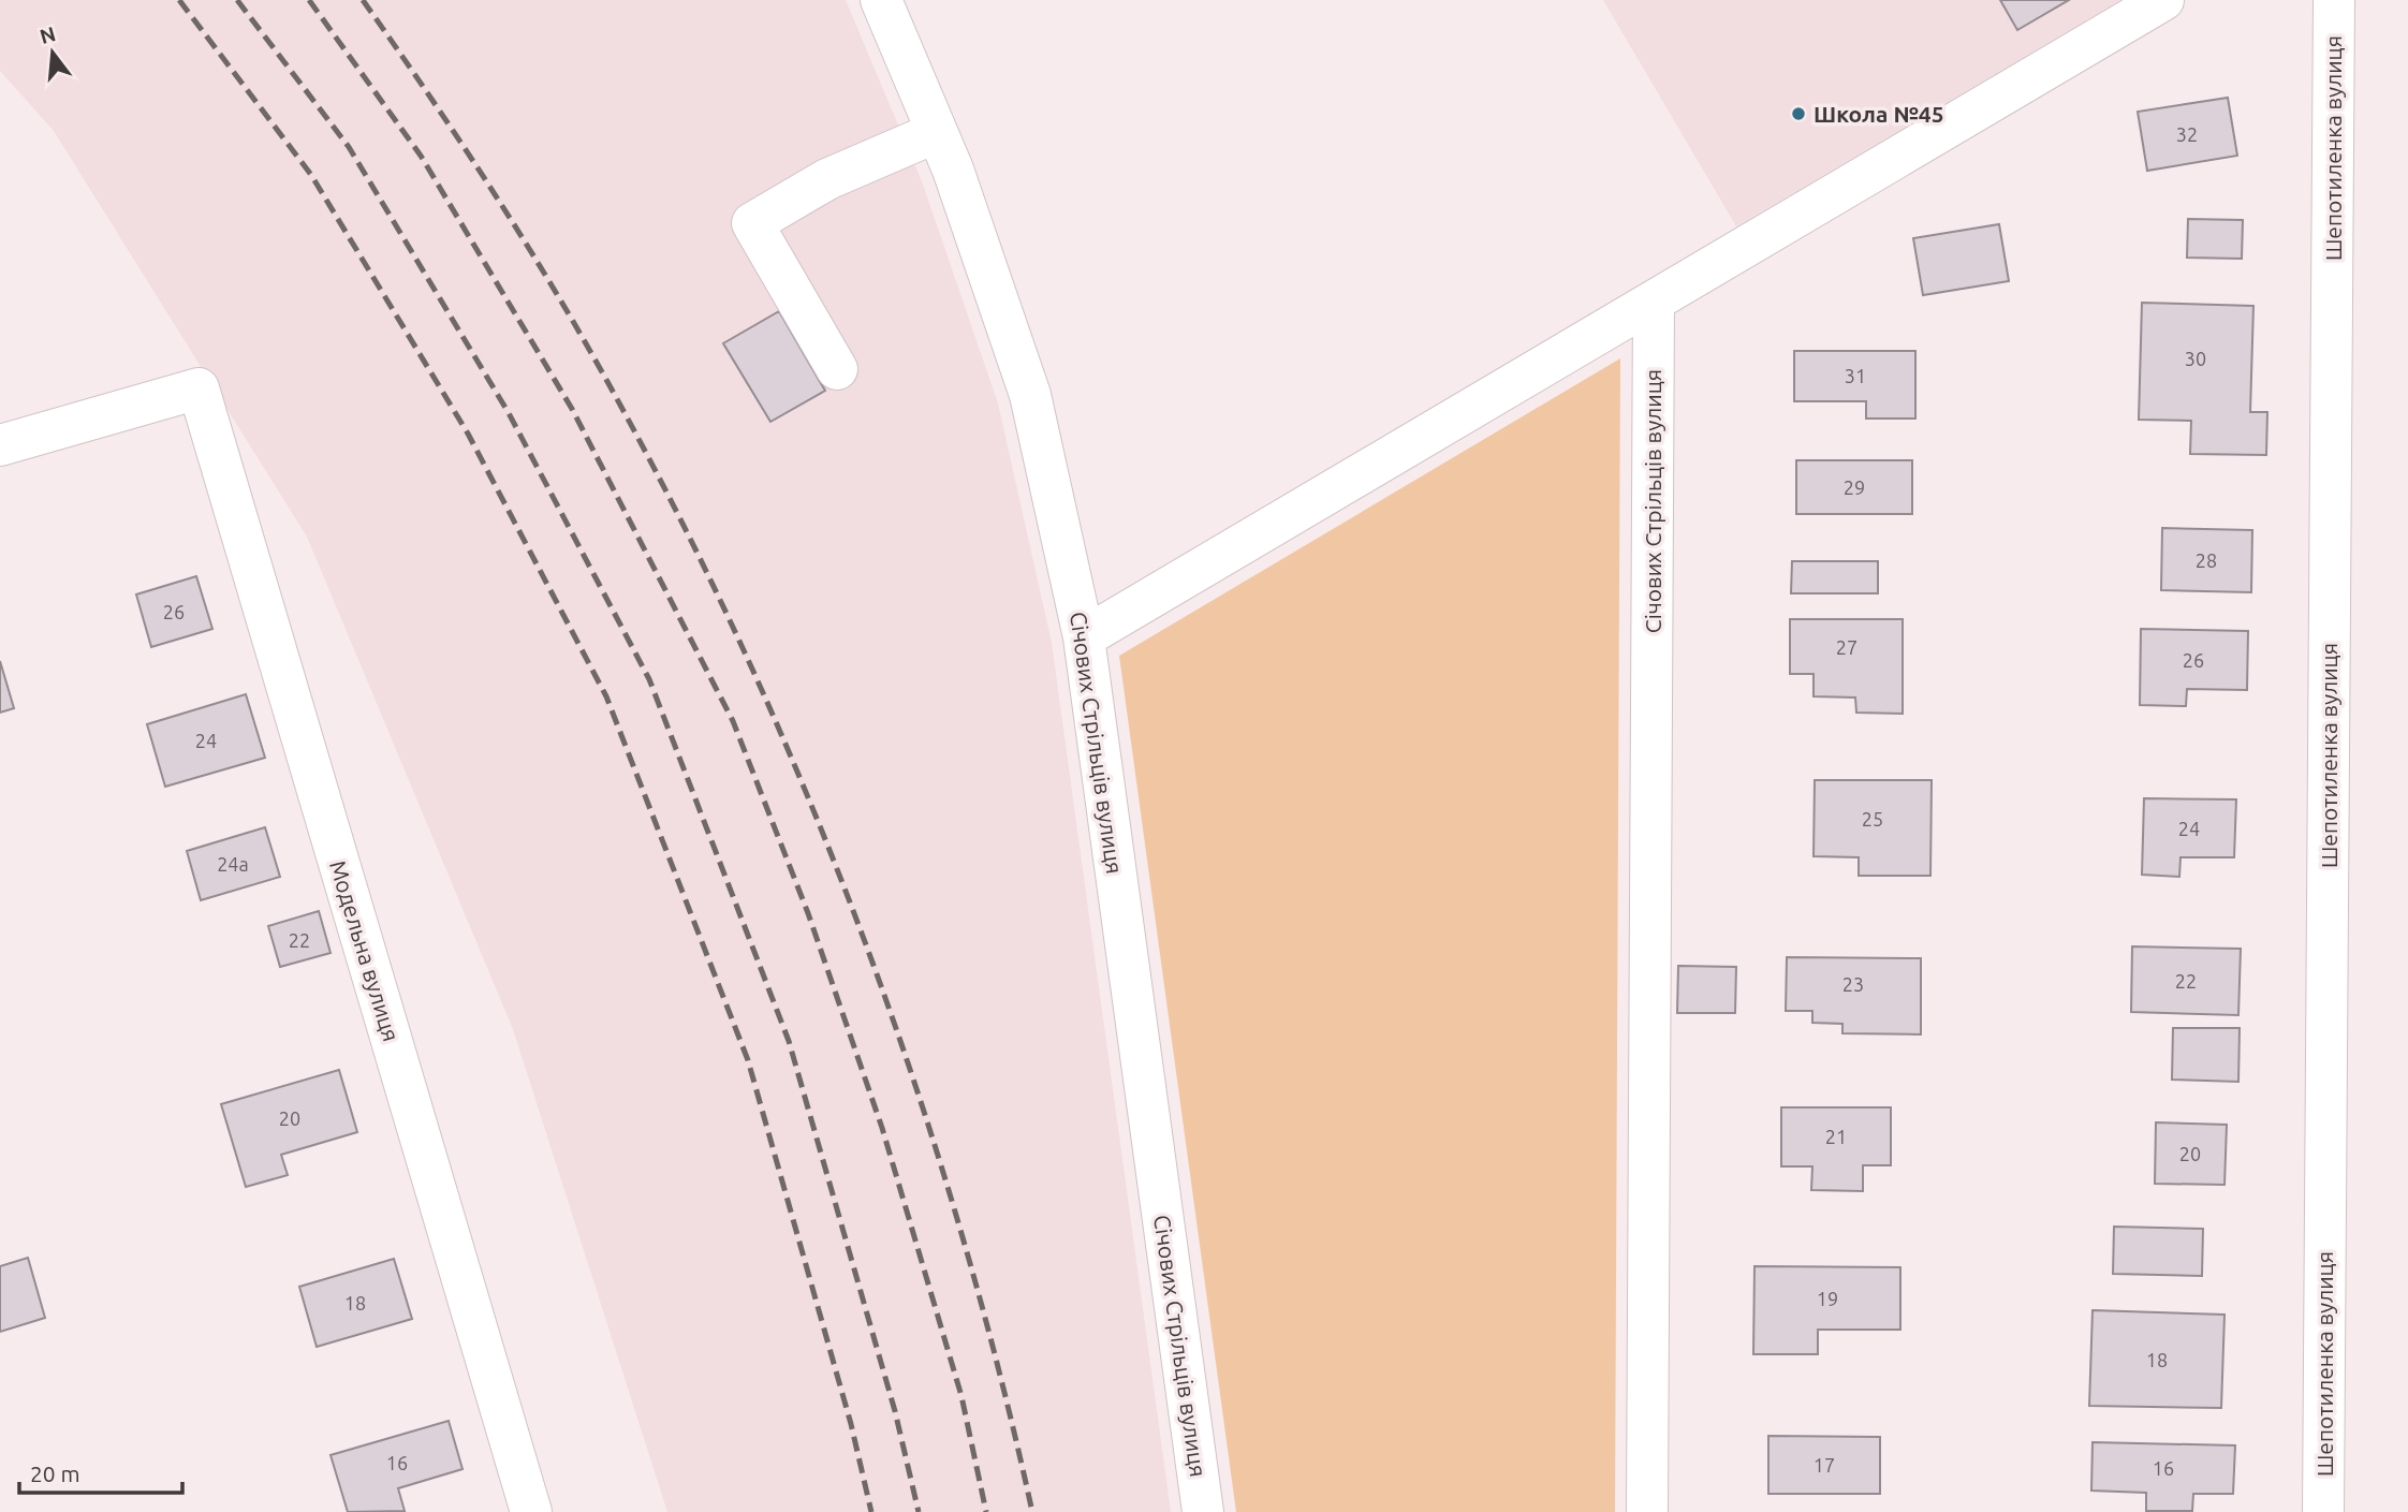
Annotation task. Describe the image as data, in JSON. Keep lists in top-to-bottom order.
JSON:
{
  "streets": {
    "street": ["Шепотиленка вулиця", "Січових Стрільців вулиця", "Модельна вулиця"]
  },
  "places": ["Школа №45"],
  "house_numbers": [
    "32",
    "30",
    "31",
    "29",
    "28",
    "26",
    "27",
    "26",
    "24",
    "25",
    "24",
    "24а",
    "22",
    "22",
    "23",
    "20",
    "21",
    "20",
    "19",
    "18",
    "18",
    "16",
    "17",
    "16"
  ],
  "scale_bar": "20 m",
  "north": "top"
}
